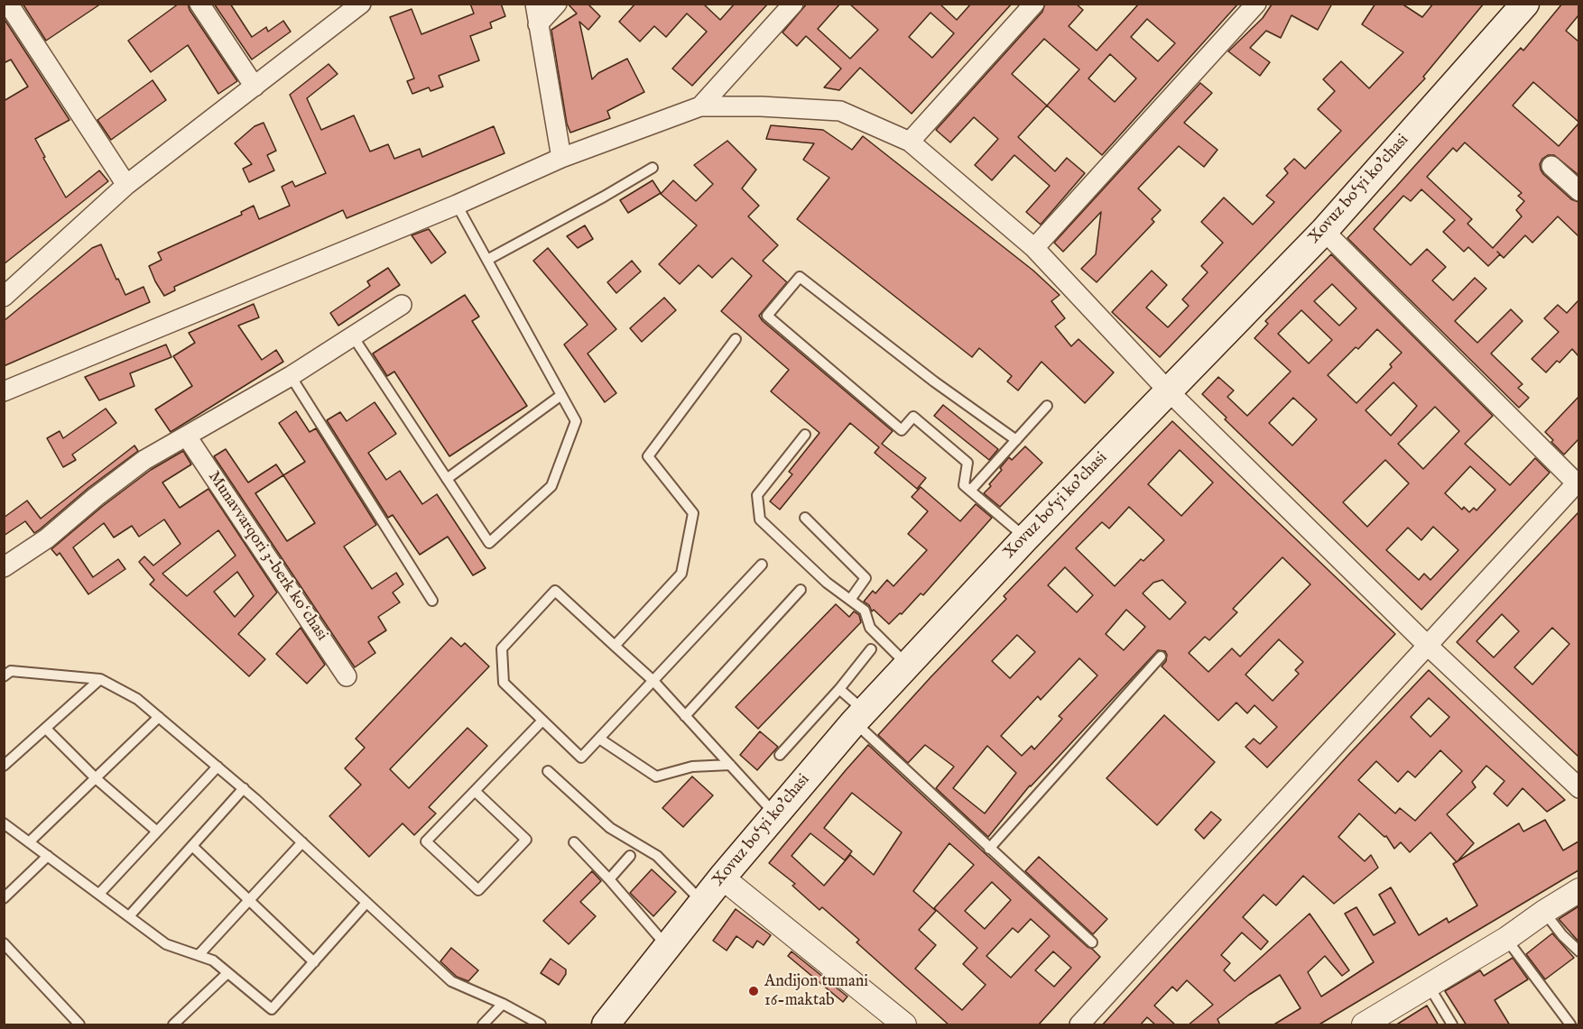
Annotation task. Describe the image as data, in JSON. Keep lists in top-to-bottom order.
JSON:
{
  "streets": {
    "main road": ["Xovuz bo‘yi ko'chasi"],
    "street": ["Munavvarqori 3-berk koʻchasi"]
  },
  "places": ["Andijon tumani 16-maktab"]
}
